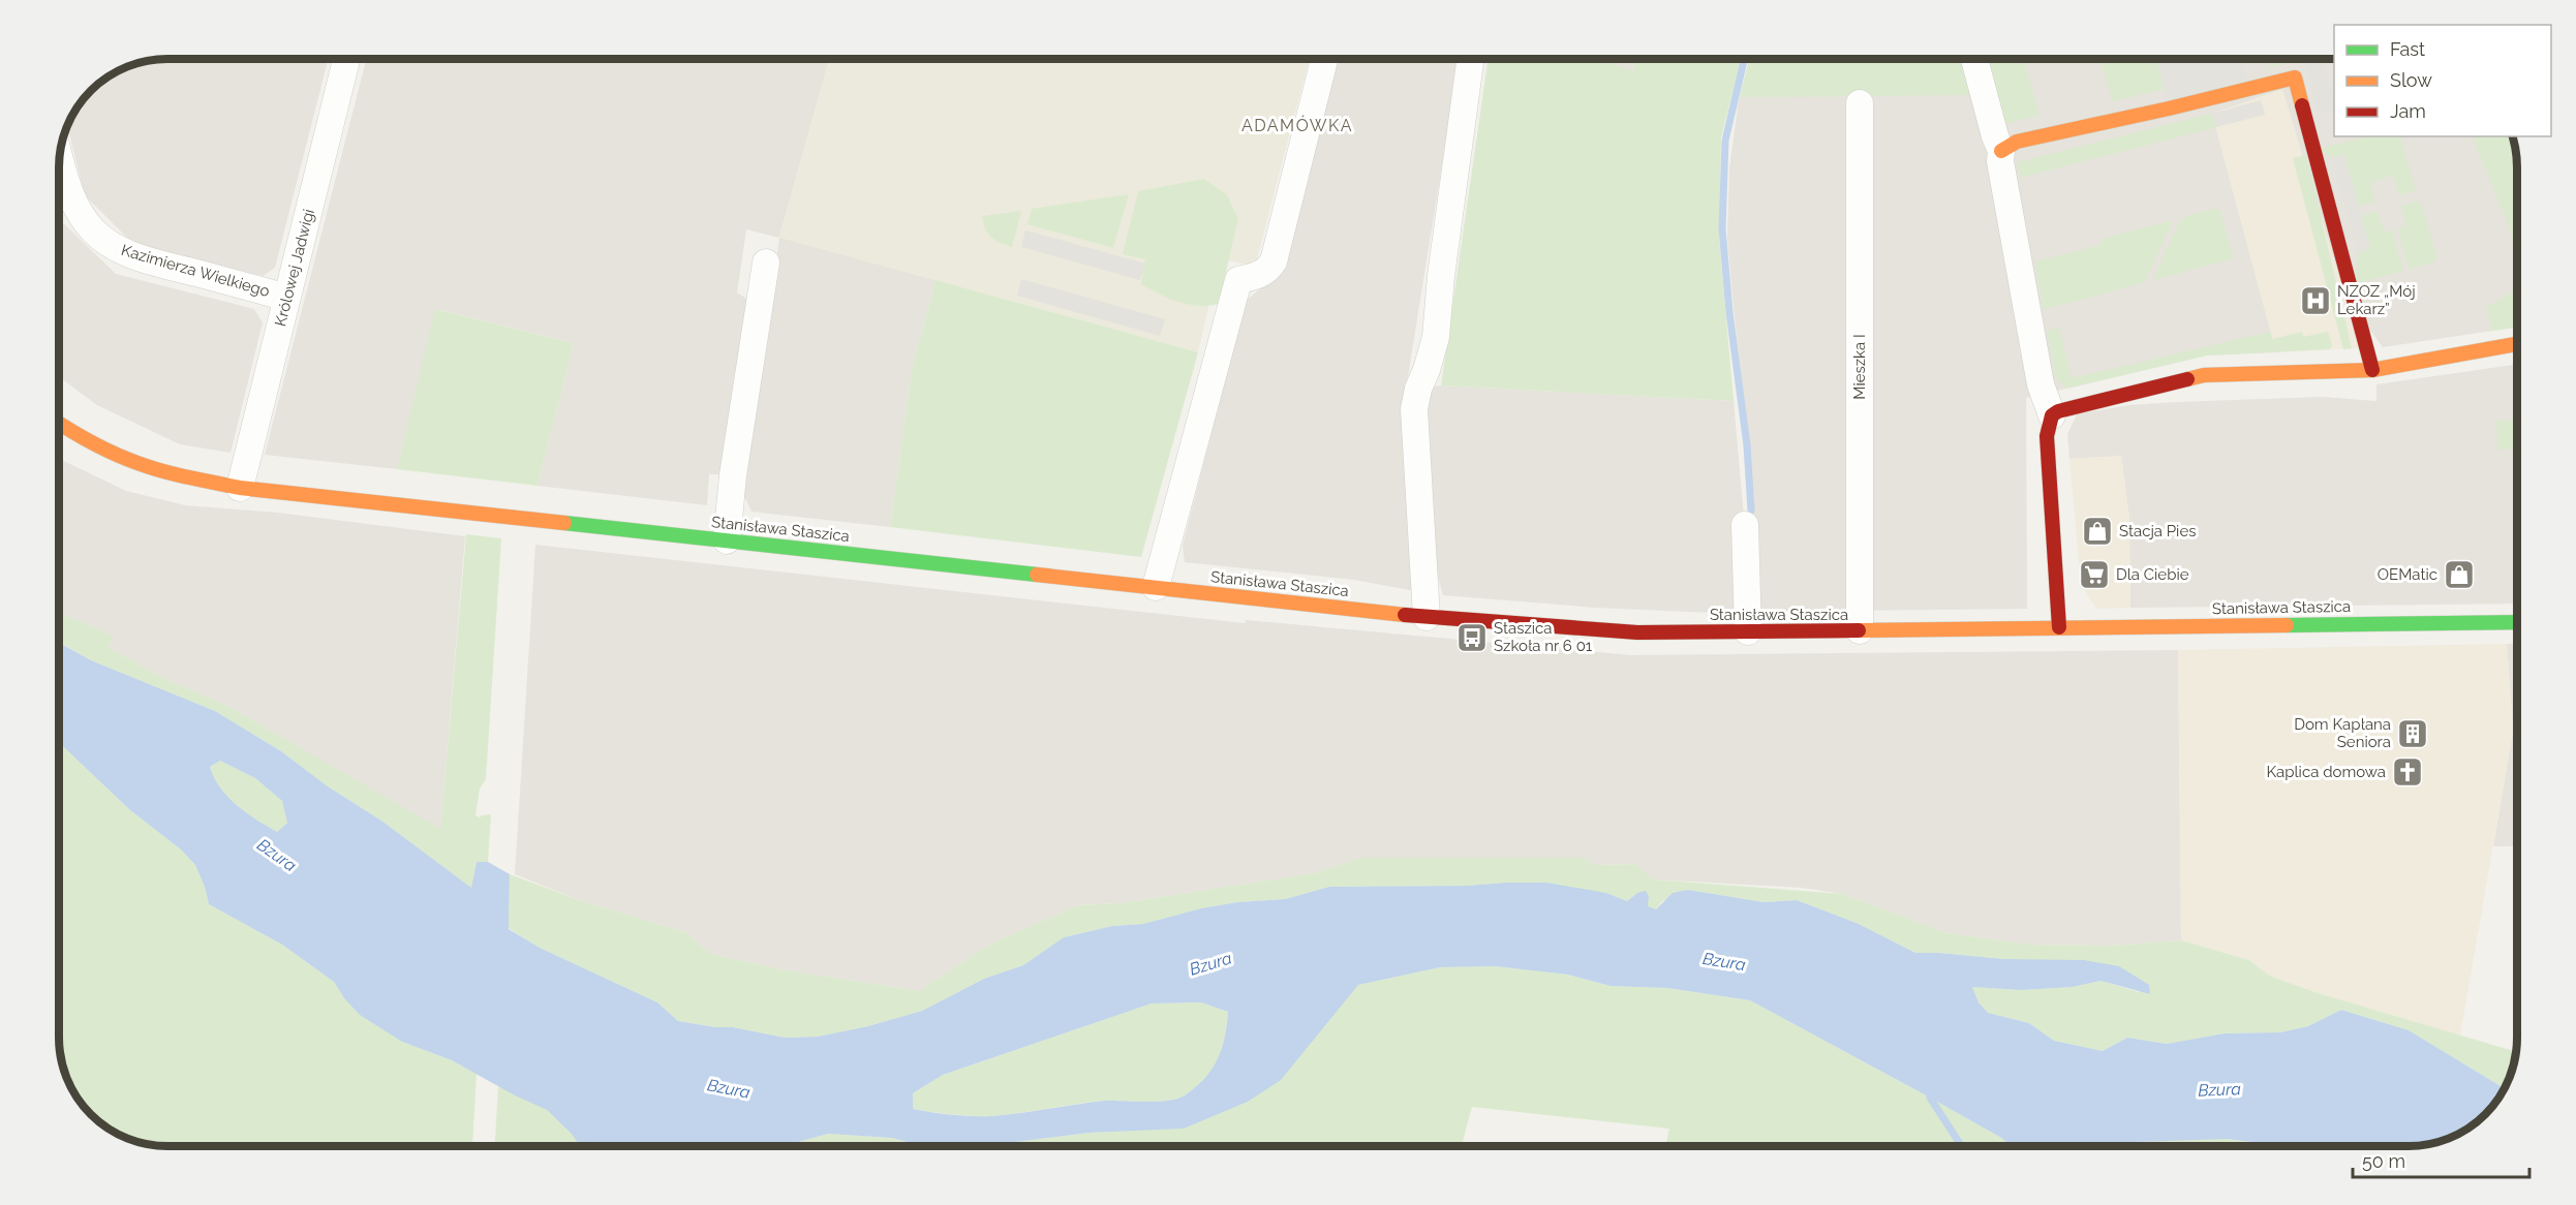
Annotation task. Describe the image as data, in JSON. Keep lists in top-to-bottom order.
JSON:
{
  "streets": {
    "street": [
      "Królowej Jadwigi",
      "Kazimierza Wielkiego",
      "Mieszka I",
      "Stanisława Staszica"
    ]
  },
  "crossings": [
    ["Królowej Jadwigi", "Kazimierza Wielkiego"],
    ["Królowej Jadwigi", "Stanisława Staszica"],
    ["Mieszka I", "Stanisława Staszica"]
  ],
  "districts": ["ADAMÓWKA"],
  "water": ["Bzura"],
  "places": {
    "hospital": ["NZOZ „Mój Lekarz”"],
    "shop": ["Stacja Pies", "OEMatic"],
    "supermarket": ["Dla Ciebie"],
    "bus stop": ["Staszica Szkoła nr 6 01"],
    "building": ["Dom Kapłana Seniora"],
    "church": ["Kaplica domowa"]
  },
  "legend": ["Fast", "Slow", "Jam"],
  "scale_bar": "50 m"
}
